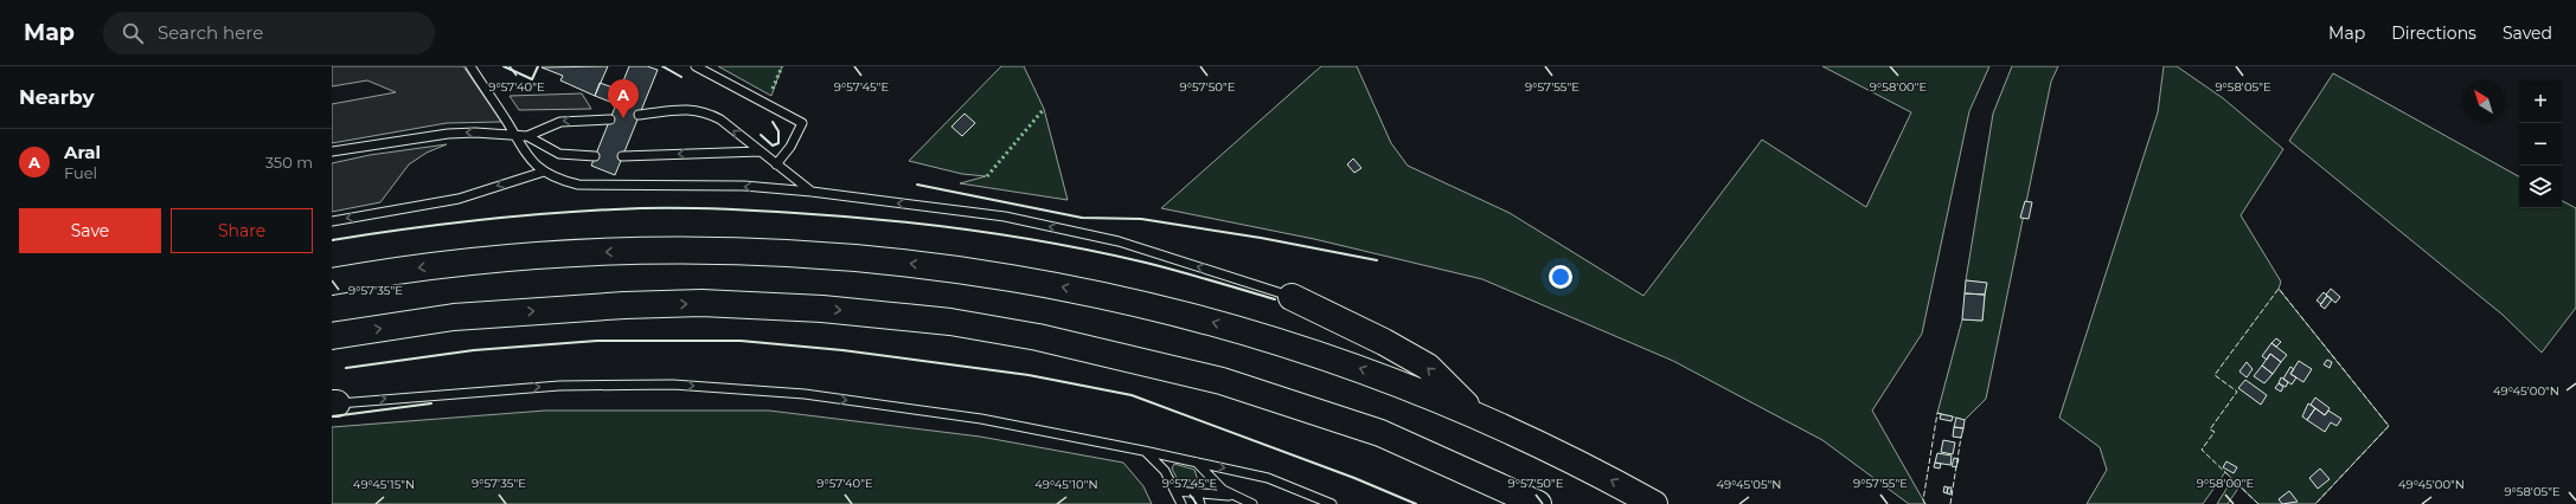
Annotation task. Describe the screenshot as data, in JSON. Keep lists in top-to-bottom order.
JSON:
{
  "north": "top left",
  "page": {
    "header": "Map",
    "search": "Search here",
    "nav": ["Map", "Directions", "Saved"],
    "heading": "Nearby",
    "pins": "A",
    "map_buttons": ["+", "−"],
    "list": [
      {
        "mark": "A",
        "name": "Aral",
        "note": "Fuel",
        "value": "350 m"
      }
    ],
    "buttons": ["Save", "Share"]
  },
  "coordinates": [
    "9°57'50\"E",
    "9°57'40\"E",
    "9°57'45\"E",
    "9°57'55\"E",
    "9°58'00\"E",
    "9°58'05\"E",
    "9°57'35\"E",
    "49°45'00\"N",
    "49°45'15\"N",
    "49°45'10\"N",
    "49°45'05\"N"
  ]
}
